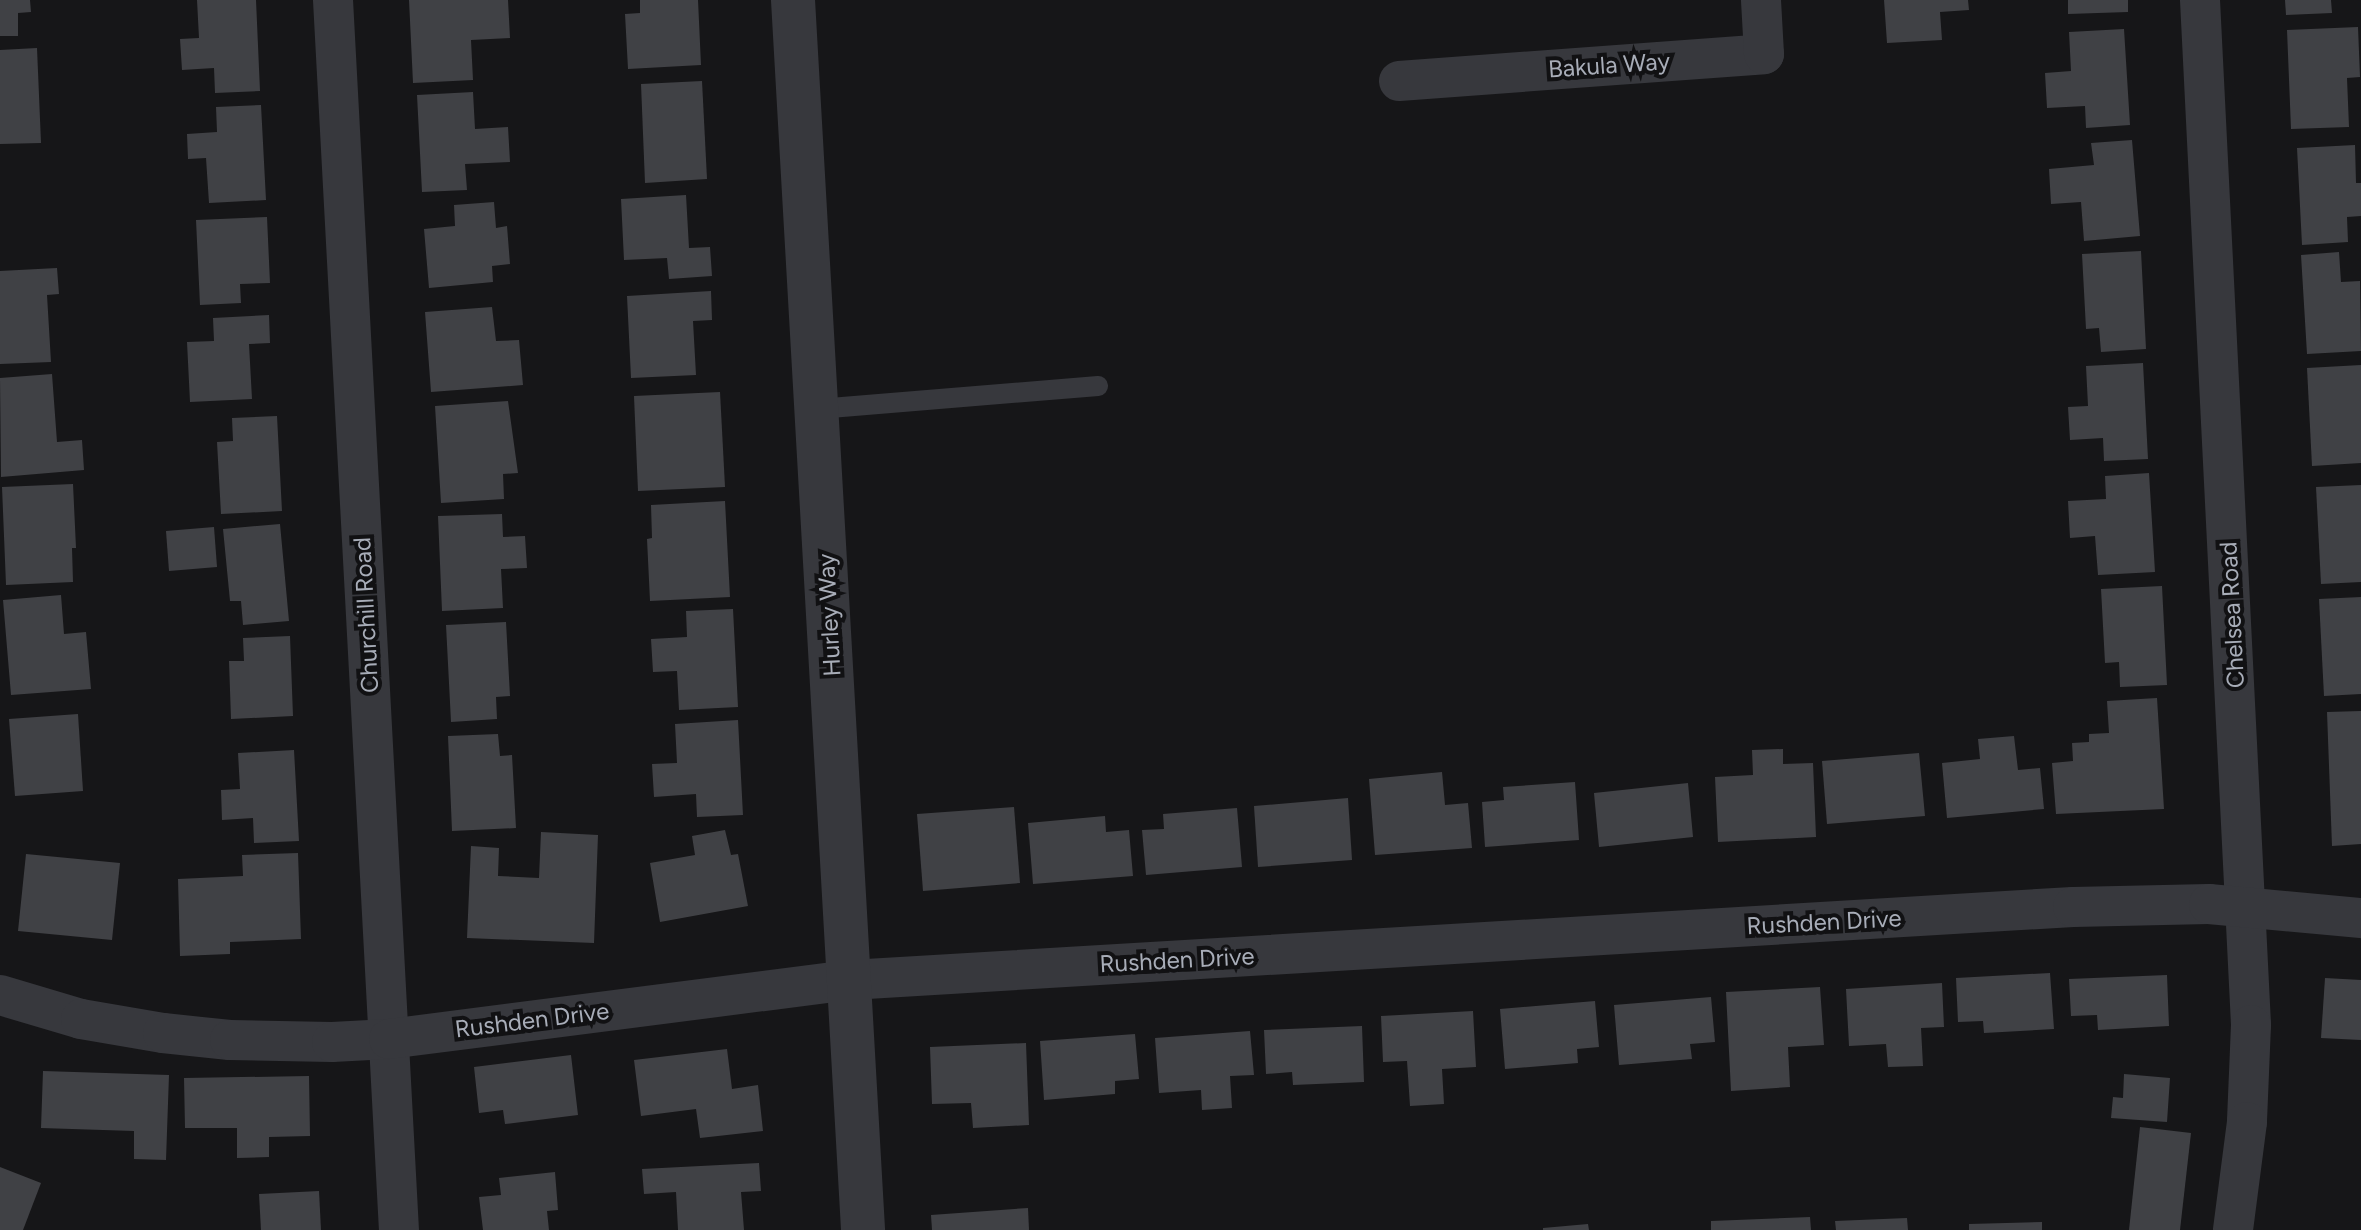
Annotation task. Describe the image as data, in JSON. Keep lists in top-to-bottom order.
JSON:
{
  "streets": {
    "street": [
      "Bakula Way",
      "Churchill Road",
      "Hurley Way",
      "Chelsea Road",
      "Rushden Drive"
    ]
  },
  "crossings": [
    ["Churchill Road", "Rushden Drive"],
    ["Hurley Way", "Rushden Drive"],
    ["Chelsea Road", "Rushden Drive"]
  ]
}
